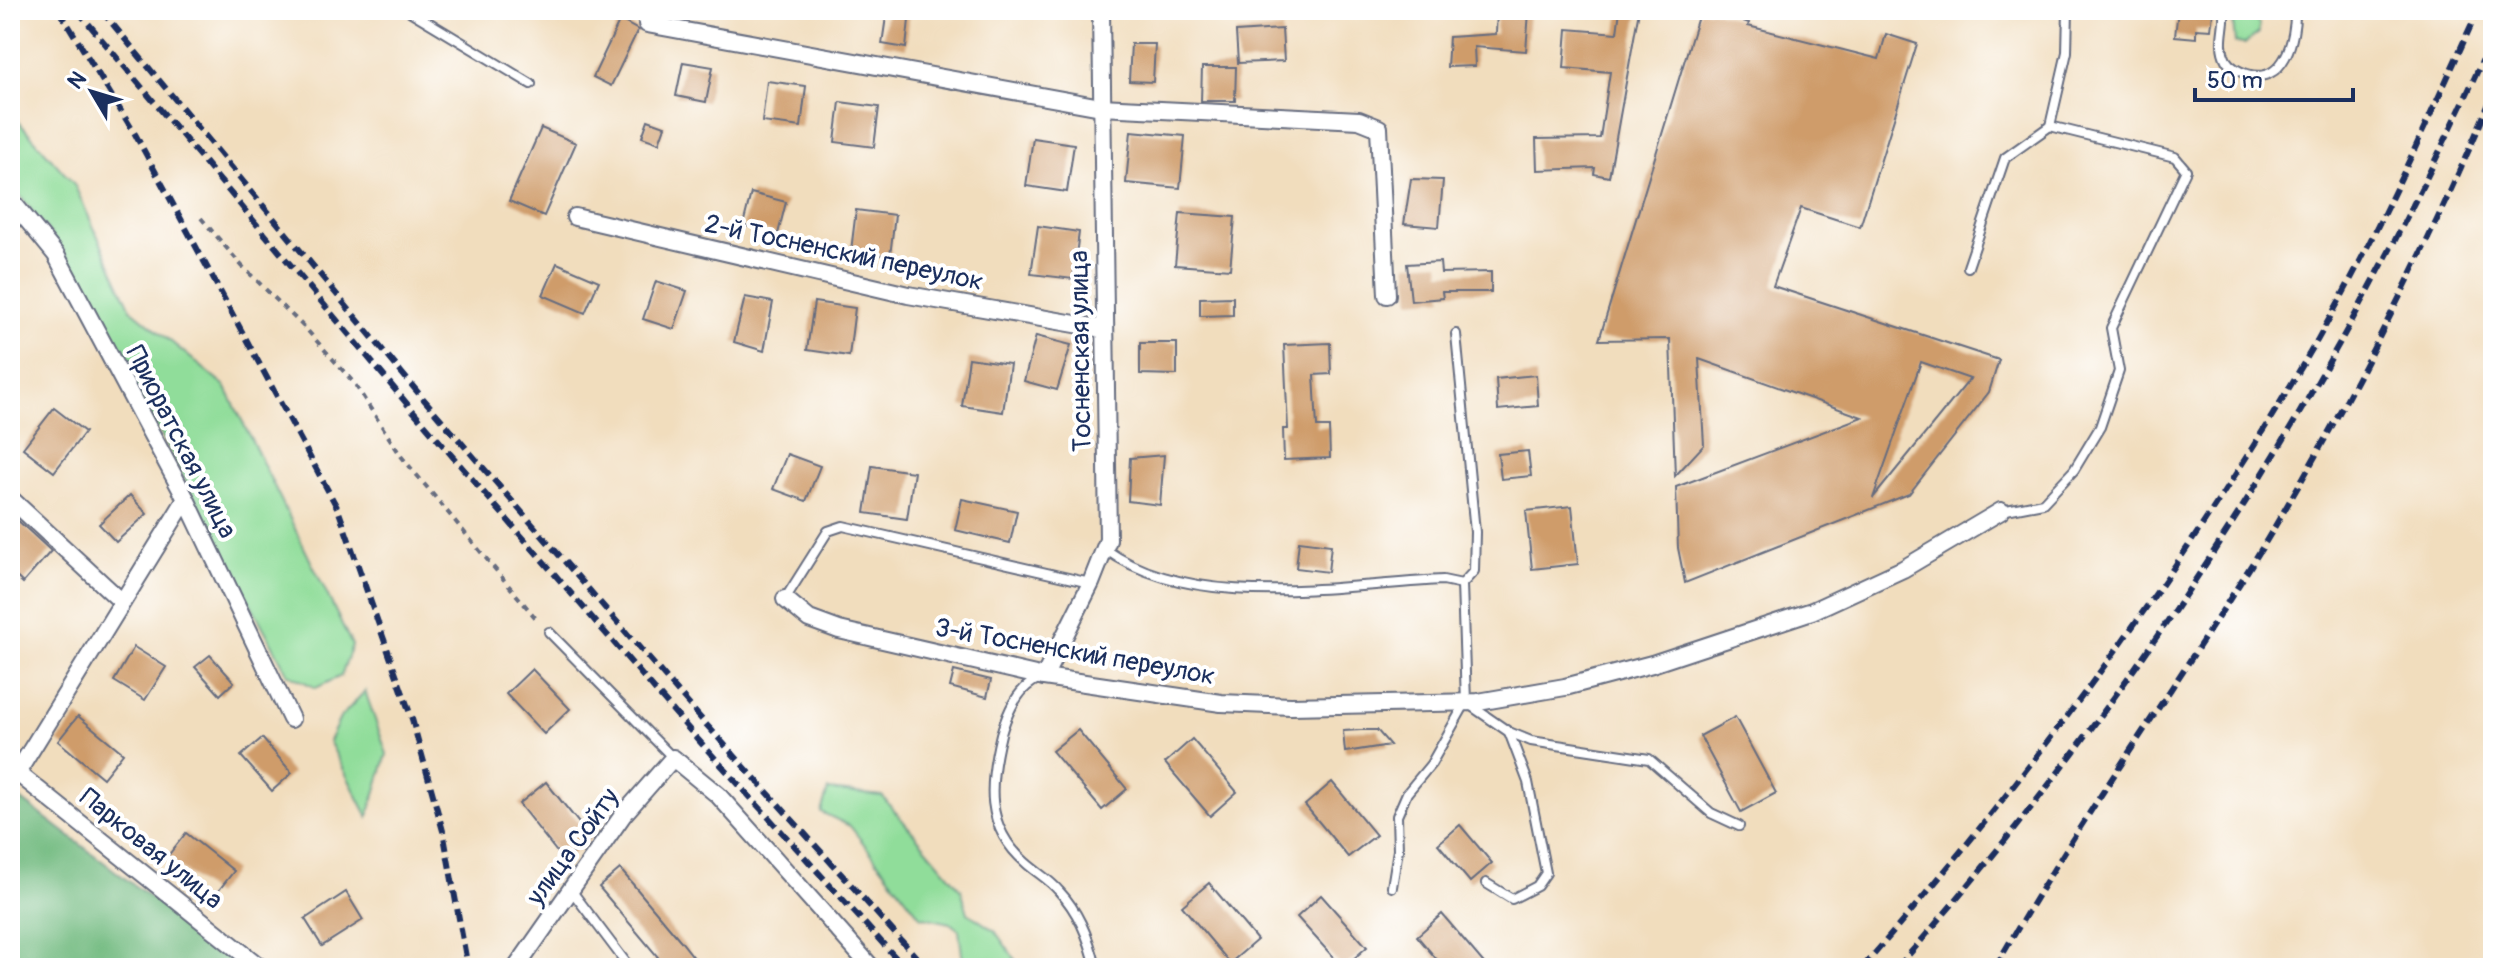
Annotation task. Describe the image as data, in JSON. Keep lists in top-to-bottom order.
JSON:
{
  "streets": {
    "street": [
      "2-й Тосненский переулок",
      "Тосненская улица",
      "Приоратская улица",
      "3-й Тосненский переулок",
      "улица Сойту",
      "Парковая улица"
    ]
  },
  "crossings": [
    ["2-й Тосненский переулок", "Тосненская улица"],
    ["Тосненская улица", "3-й Тосненский переулок"]
  ],
  "scale_bar": "50 m",
  "north": "top left"
}
